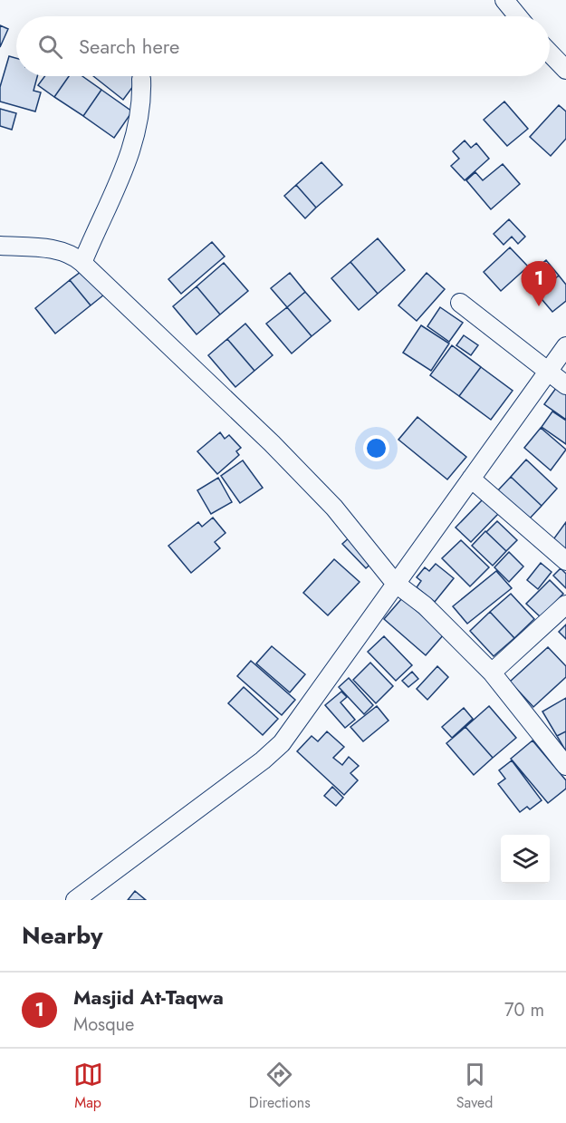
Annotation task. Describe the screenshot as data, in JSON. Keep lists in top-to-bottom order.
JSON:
{
  "page": {
    "search": "Search here",
    "pins": "1",
    "heading": "Nearby",
    "list": [
      {
        "mark": "1",
        "name": "Masjid At-Taqwa",
        "note": "Mosque",
        "value": "70 m"
      }
    ],
    "nav": ["Map", "Directions", "Saved"]
  }
}
